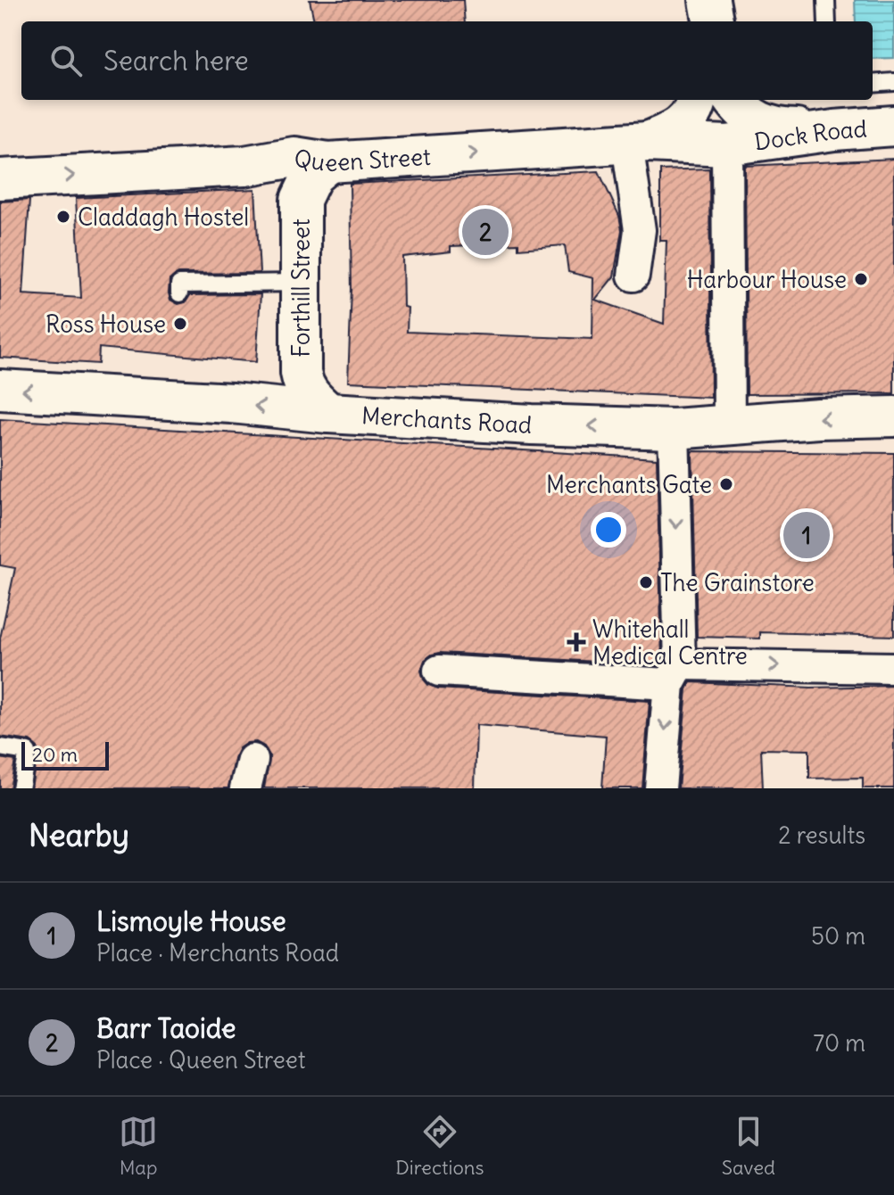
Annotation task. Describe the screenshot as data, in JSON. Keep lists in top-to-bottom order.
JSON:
{
  "streets": {
    "main road": [
      "Dock Road",
      "Queen Street",
      "Forthill Street",
      "Merchants Road"
    ]
  },
  "crossings": [
    ["Dock Road", "Queen Street"],
    ["Queen Street", "Forthill Street"],
    ["Forthill Street", "Merchants Road"]
  ],
  "one_way": ["Queen Street", "Merchants Road"],
  "places": {
    "other": [
      "Claddagh Hostel",
      "Harbour House",
      "Ross House",
      "Merchants Gate",
      "The Grainstore"
    ],
    "health": ["Whitehall Medical Centre"]
  },
  "scale_bar": "20 m",
  "page": {
    "search": "Search here",
    "pins": ["2", "1"],
    "scale": "20 m",
    "heading": ["Nearby", "2 results"],
    "list": [
      {
        "mark": "1",
        "name": "Lismoyle House",
        "note": "Place · Merchants Road",
        "value": "50 m"
      },
      {
        "mark": "2",
        "name": "Barr Taoide",
        "note": "Place · Queen Street",
        "value": "70 m"
      }
    ],
    "nav": ["Map", "Directions", "Saved"]
  }
}
